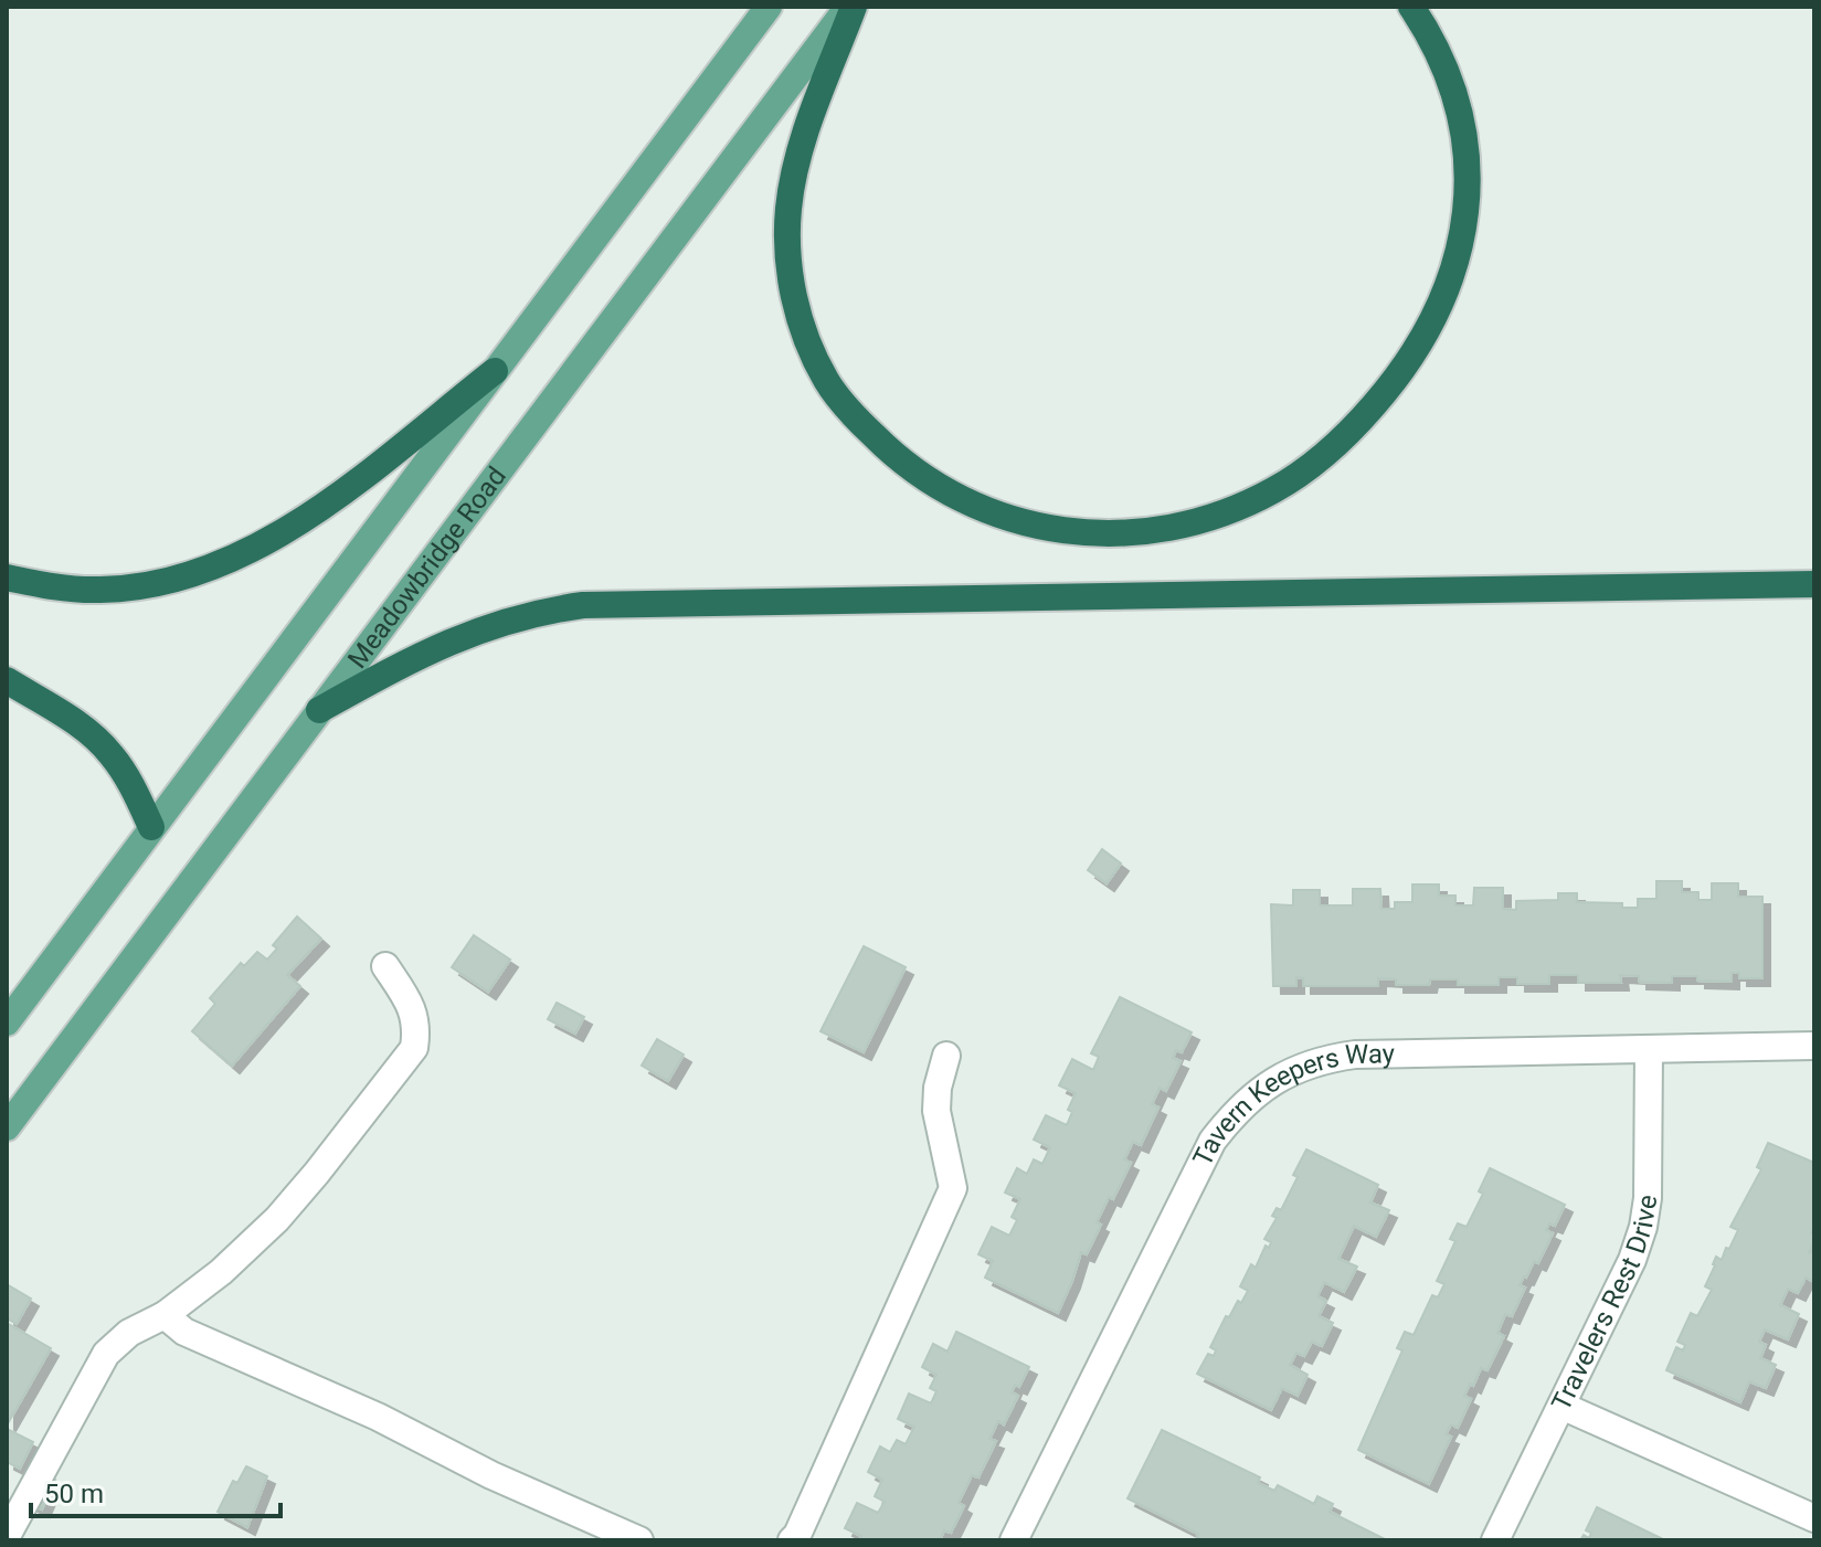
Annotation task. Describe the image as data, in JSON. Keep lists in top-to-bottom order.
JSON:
{
  "streets": {
    "main road": ["Meadowbridge Road"],
    "street": ["Tavern Keepers Way", "Travelers Rest Drive"]
  },
  "crossings": [
    ["Tavern Keepers Way", "Travelers Rest Drive"]
  ],
  "scale_bar": "50 m"
}
